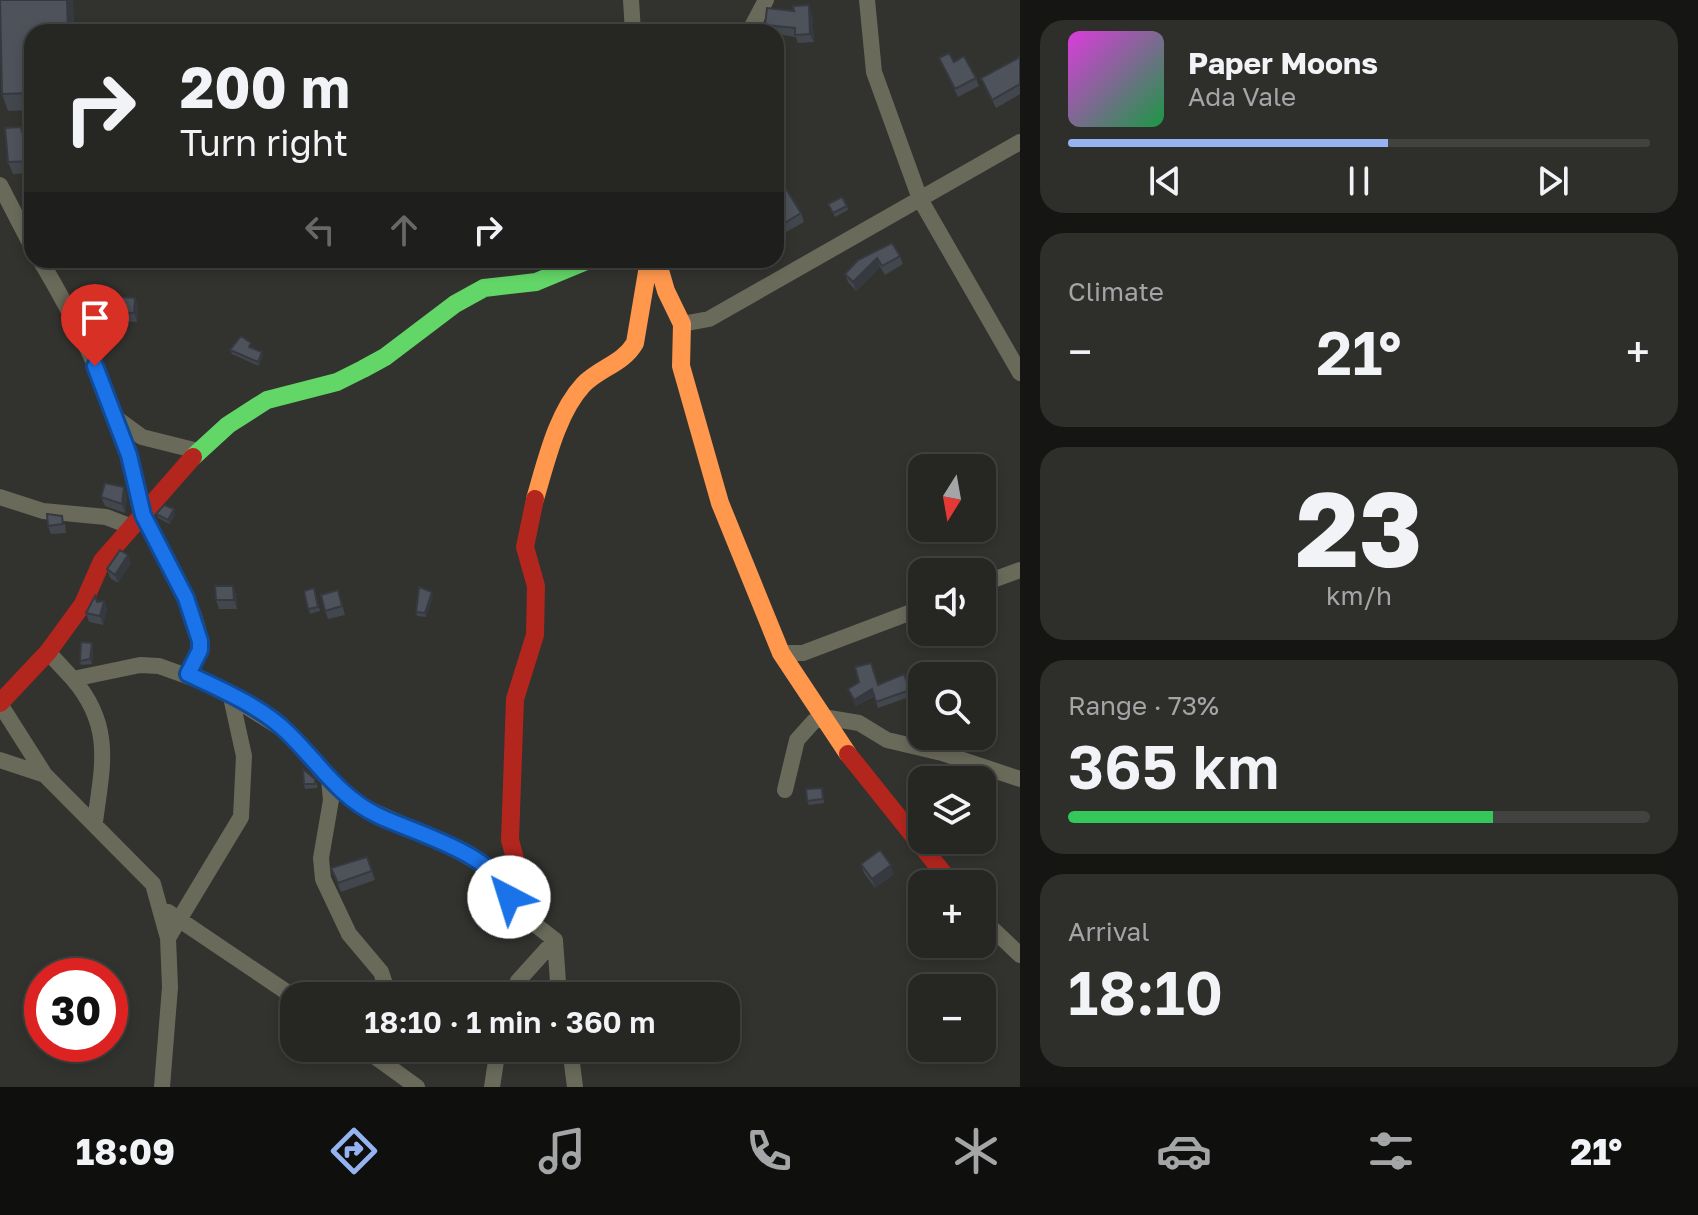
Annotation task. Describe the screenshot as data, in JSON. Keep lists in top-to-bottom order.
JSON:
{
  "north": "bottom",
  "page": {
    "turn": ["200 m", "Turn right"],
    "song": ["Paper Moons", "Ada Vale"],
    "tile": [
      "Climate",
      ["23", "km/h"],
      ["Range · 73%", "365 km"],
      ["Arrival", "18:10"]
    ],
    "heat": ["−", "21°", "+"],
    "map_buttons": ["+", "−"],
    "limit": "30",
    "trip": "18:10 · 1 min · 360 m",
    "tabs": ["18:09", "21°"]
  }
}
